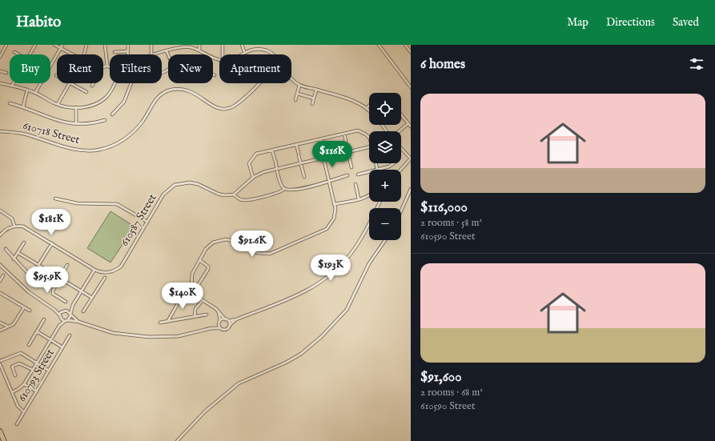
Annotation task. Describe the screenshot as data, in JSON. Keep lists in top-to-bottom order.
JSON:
{
  "streets": {
    "street": ["610718 Street", "610587 Street", "610793 Street"]
  },
  "page": {
    "header": "Habito",
    "nav": ["Map", "Directions", "Saved"],
    "heading": "6 homes",
    "chip": [
      "Buy",
      "Rent",
      "Filters",
      "New",
      "Apartment"
    ],
    "list": [
      {
        "name": "$116,000",
        "note": "2 rooms · 58 m² · 610590 Street"
      },
      {
        "name": "$91,600",
        "note": "2 rooms · 68 m² · 610590 Street"
      }
    ],
    "map_buttons": ["+", "−"],
    "price": [
      "$116K",
      "$181K",
      "$91.6K",
      "$193K",
      "$95.9K",
      "$140K"
    ]
  }
}
